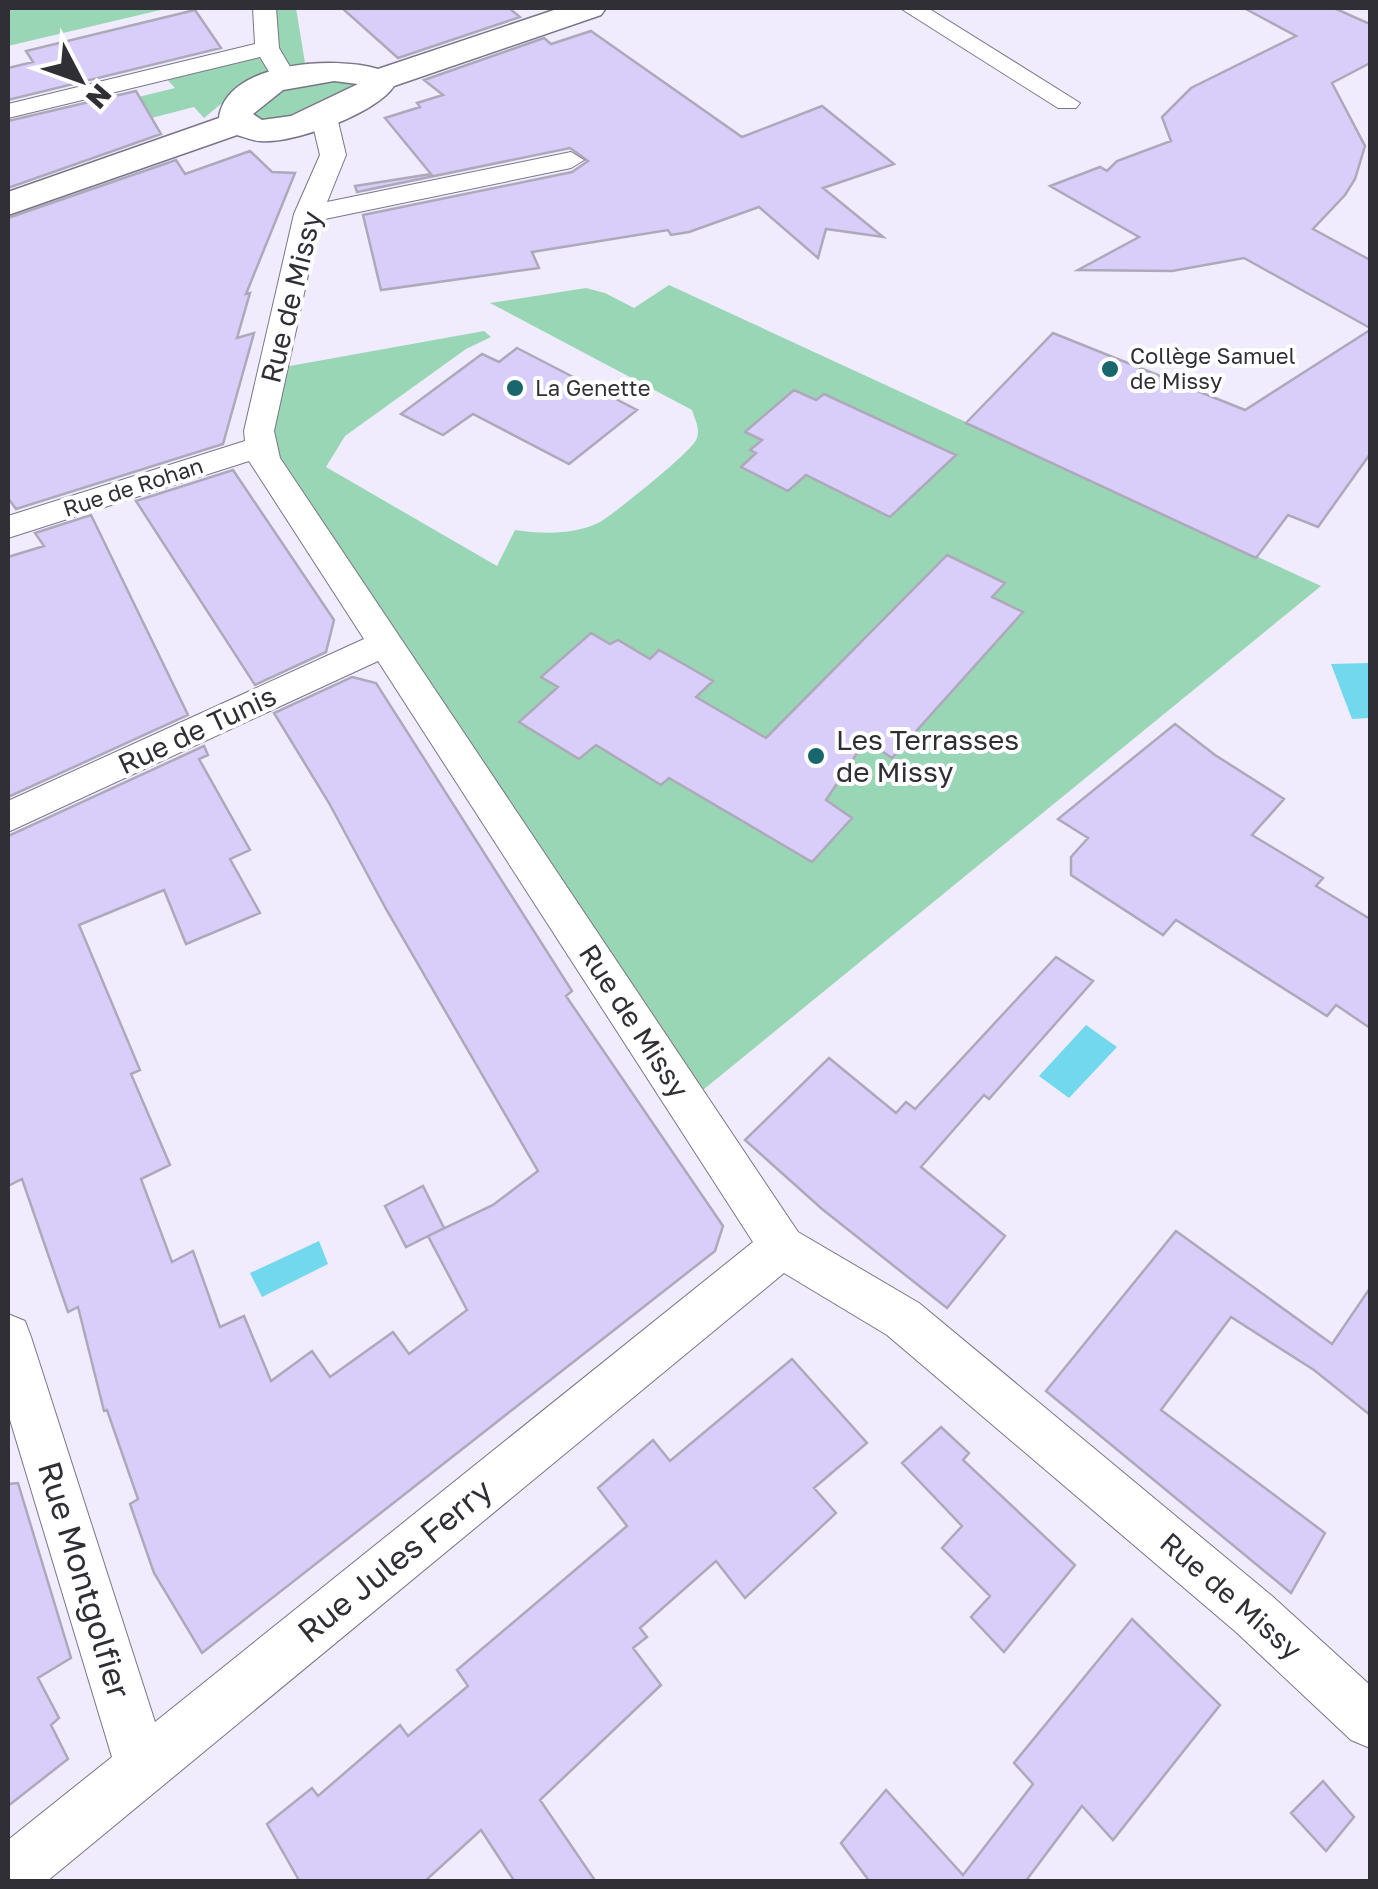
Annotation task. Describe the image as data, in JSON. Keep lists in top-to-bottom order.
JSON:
{
  "streets": {
    "street": [
      "Rue de Missy",
      "Rue de Rohan",
      "Rue de Tunis",
      "Rue Jules Ferry",
      "Rue Montgolfier"
    ]
  },
  "crossings": [
    ["Rue de Missy", "Rue de Rohan"],
    ["Rue de Missy", "Rue de Tunis"],
    ["Rue de Missy", "Rue Jules Ferry"],
    ["Rue Jules Ferry", "Rue Montgolfier"]
  ],
  "places": ["Collège Samuel de Missy", "La Genette", "Les Terrasses de Missy"],
  "north": "bottom right"
}
